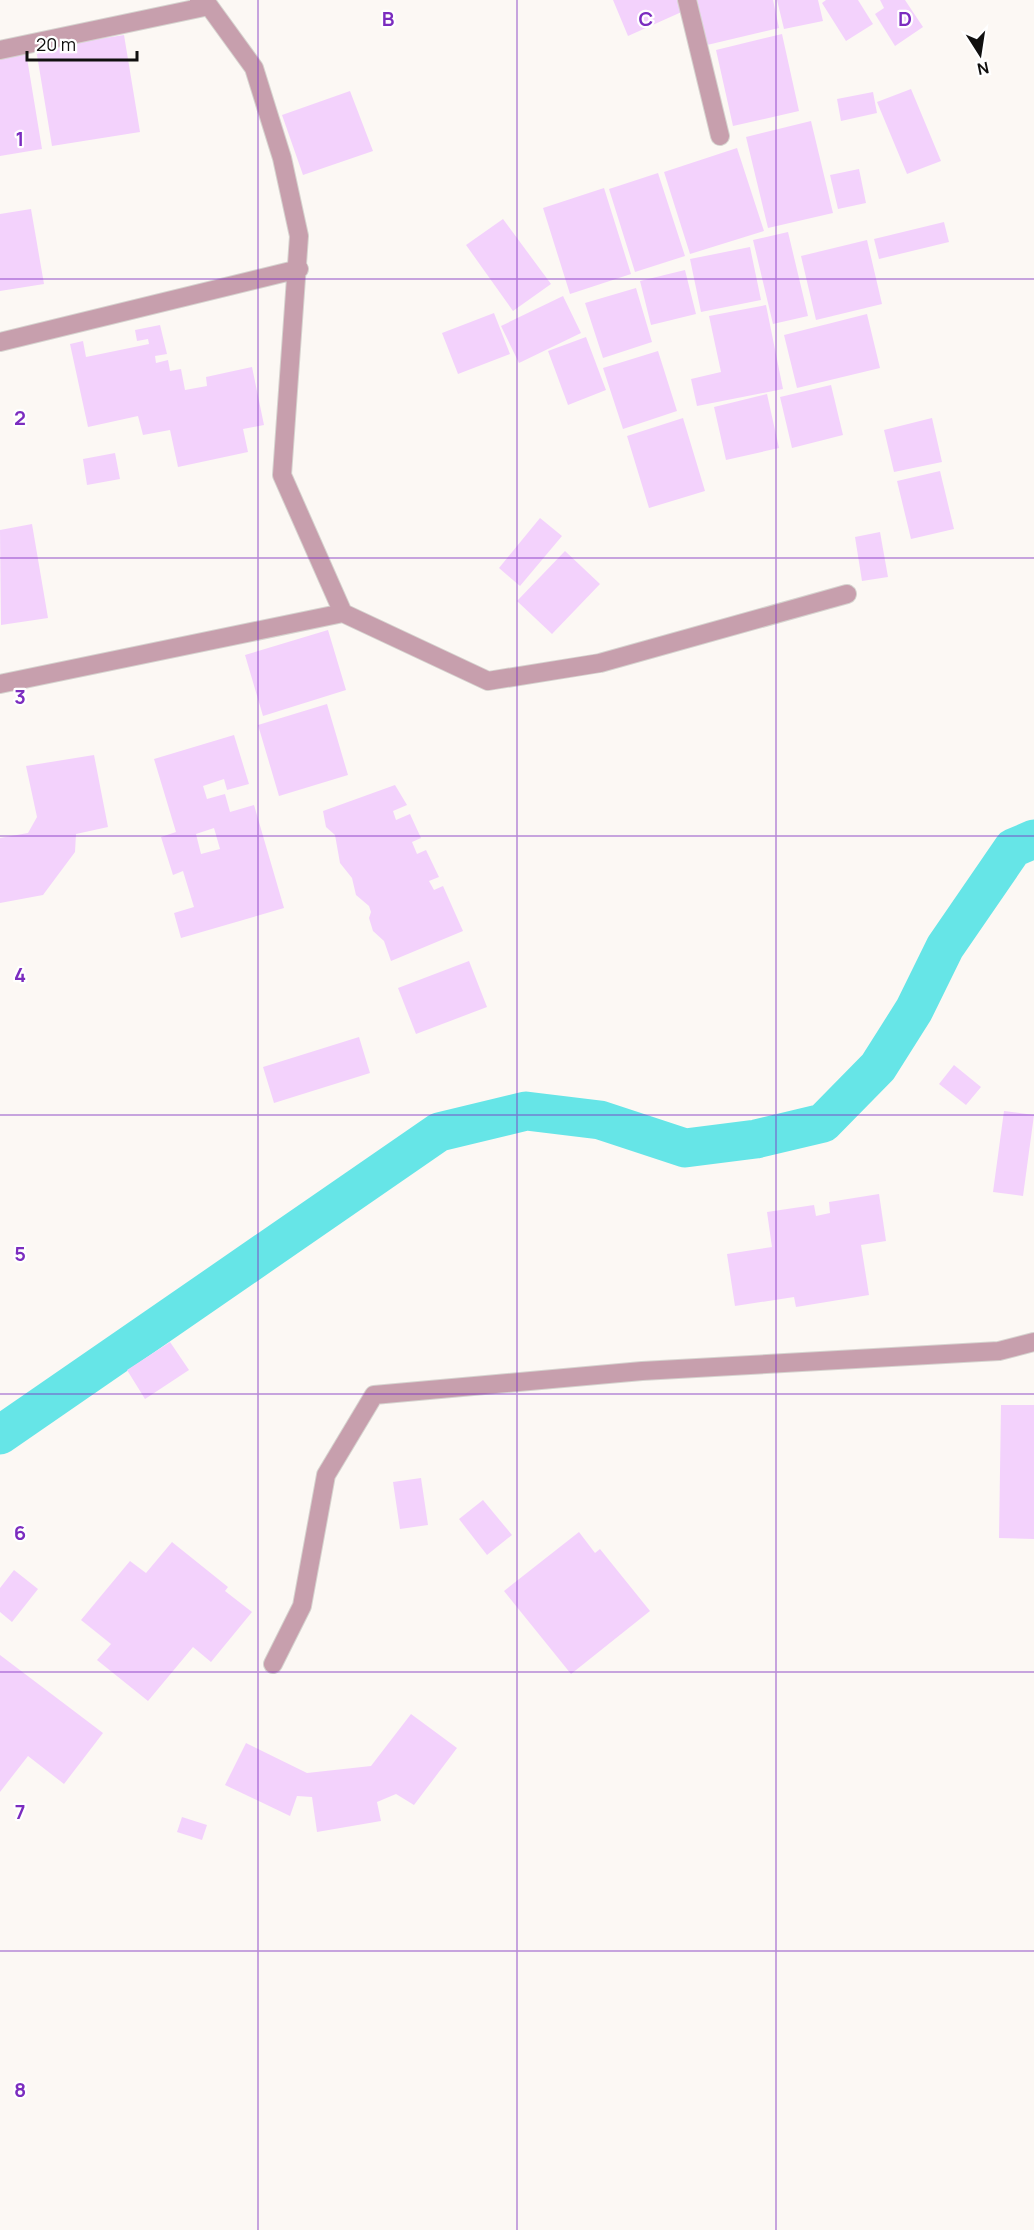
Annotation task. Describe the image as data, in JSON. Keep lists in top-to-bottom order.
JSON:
{
  "scale_bar": "20 m",
  "north": "bottom",
  "grid": {
    "columns": ["B", "C", "D"],
    "rows": [
      "1",
      "2",
      "3",
      "4",
      "5",
      "6",
      "7",
      "8"
    ]
  }
}
